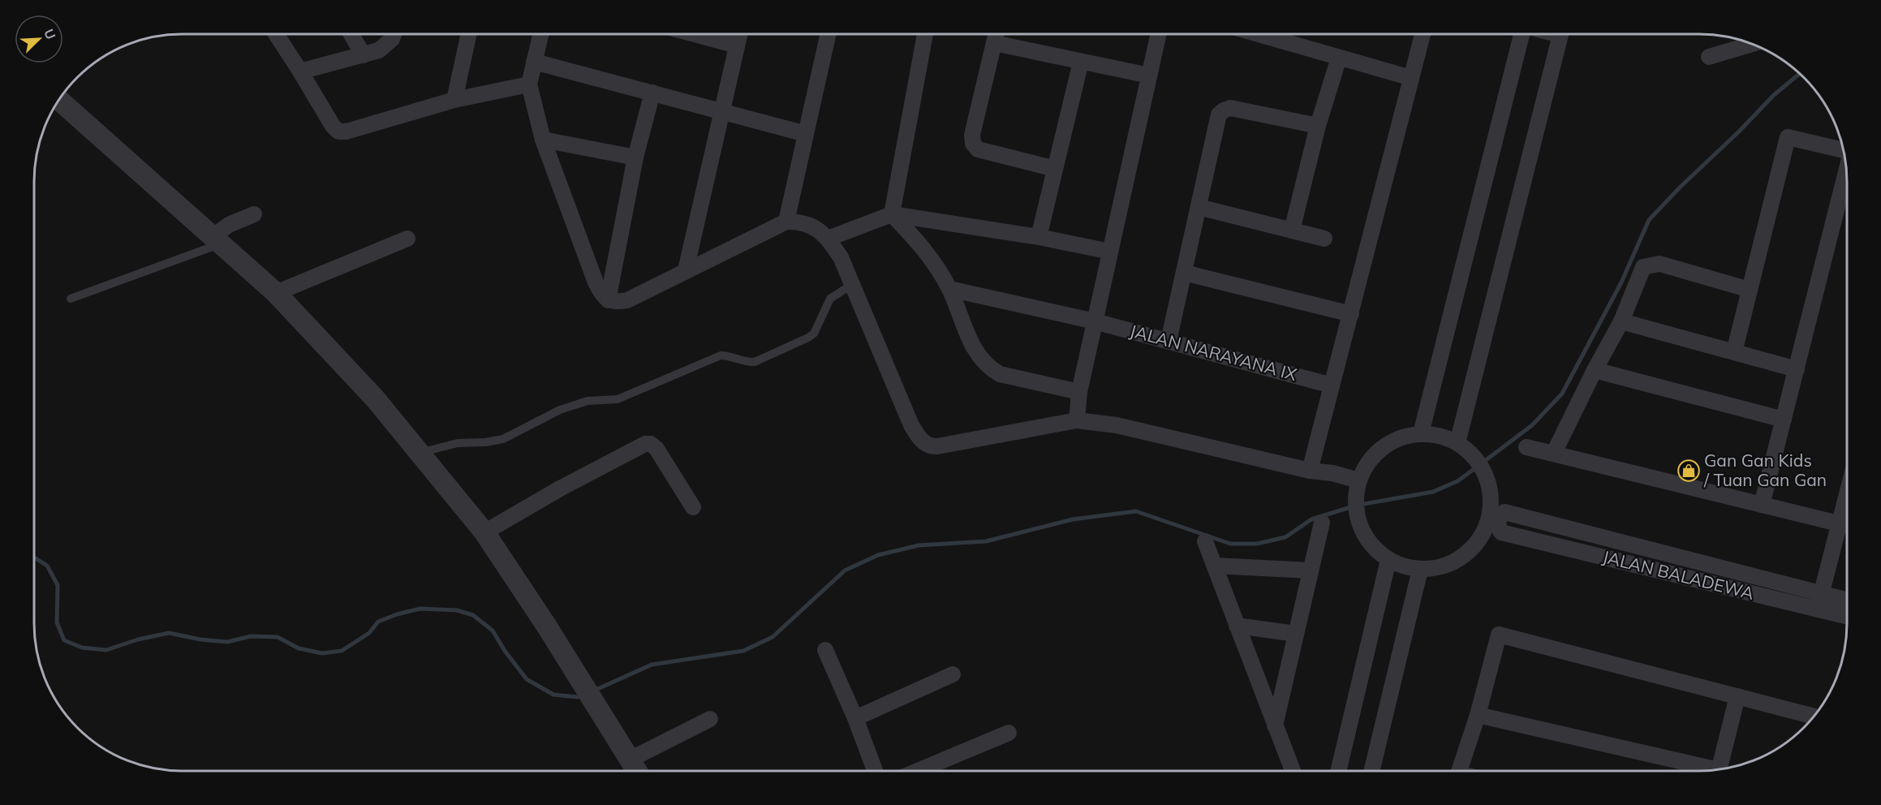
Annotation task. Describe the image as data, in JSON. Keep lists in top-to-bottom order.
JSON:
{
  "streets": {
    "street": ["JALAN NARAYANA IX", "JALAN BALADEWA"]
  },
  "places": {
    "shop": ["Gan Gan Kids / Tuan Gan Gan"]
  },
  "north": "top right"
}
